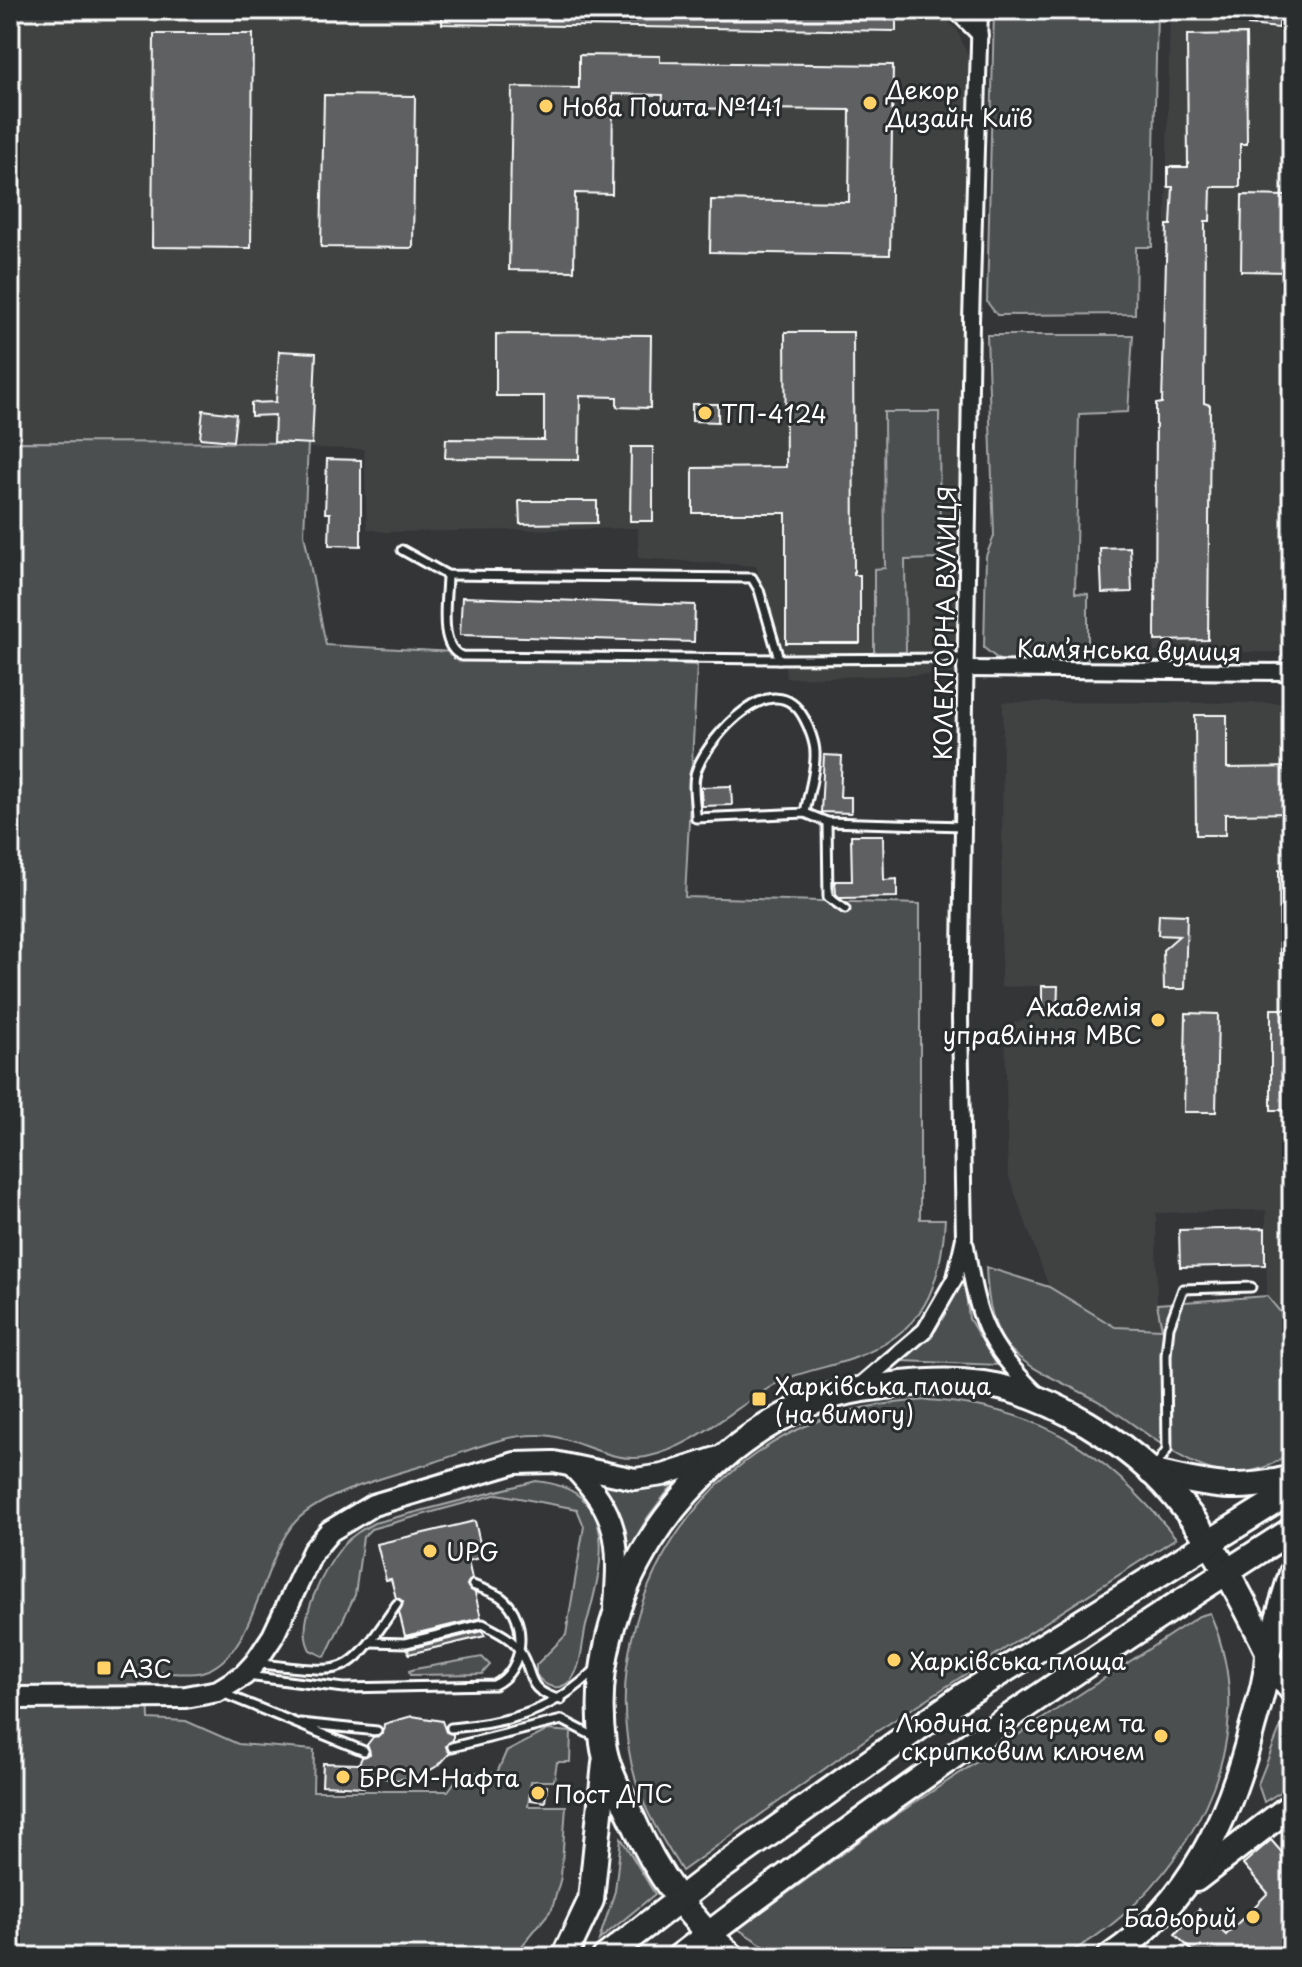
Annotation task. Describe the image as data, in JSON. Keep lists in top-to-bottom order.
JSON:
{
  "streets": {
    "street": ["КОЛЕКТОРНА ВУЛИЦЯ", "Камʼянська вулиця"]
  },
  "crossings": [
    ["КОЛЕКТОРНА ВУЛИЦЯ", "Камʼянська вулиця"]
  ],
  "places": {
    "other": [
      "Декор Дизайн Київ",
      "Нова Пошта №141",
      "ТП-4124",
      "Академія управління МВС",
      "UPG",
      "Харківська площа",
      "Людина із серцем та скрипковим ключем",
      "БРСМ-Нафта",
      "Пост ДПС",
      "Бадьорий"
    ],
    "transit": ["Харківська площа (на вимогу)", "АЗС"]
  }
}
